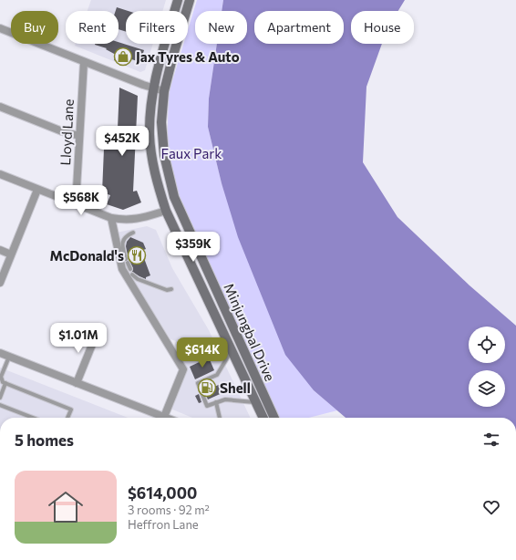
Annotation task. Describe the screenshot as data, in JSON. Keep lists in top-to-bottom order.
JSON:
{
  "streets": {
    "main road": ["Minjungbal Drive"],
    "street": ["Lloyd Lane"]
  },
  "parks": ["Faux Park"],
  "places": {
    "shop": ["Jax Tyres & Auto"],
    "restaurant": ["McDonald's"],
    "fuel station": ["Shell"]
  },
  "page": {
    "chip": [
      "Buy",
      "Rent",
      "Filters",
      "New",
      "Apartment",
      "House"
    ],
    "price": [
      "$452K",
      "$568K",
      "$359K",
      "$1.01M",
      "$614K"
    ],
    "heading": "5 homes",
    "list": [
      {
        "name": "$614,000",
        "note": "3 rooms · 92 m² · Heffron Lane"
      }
    ]
  }
}
